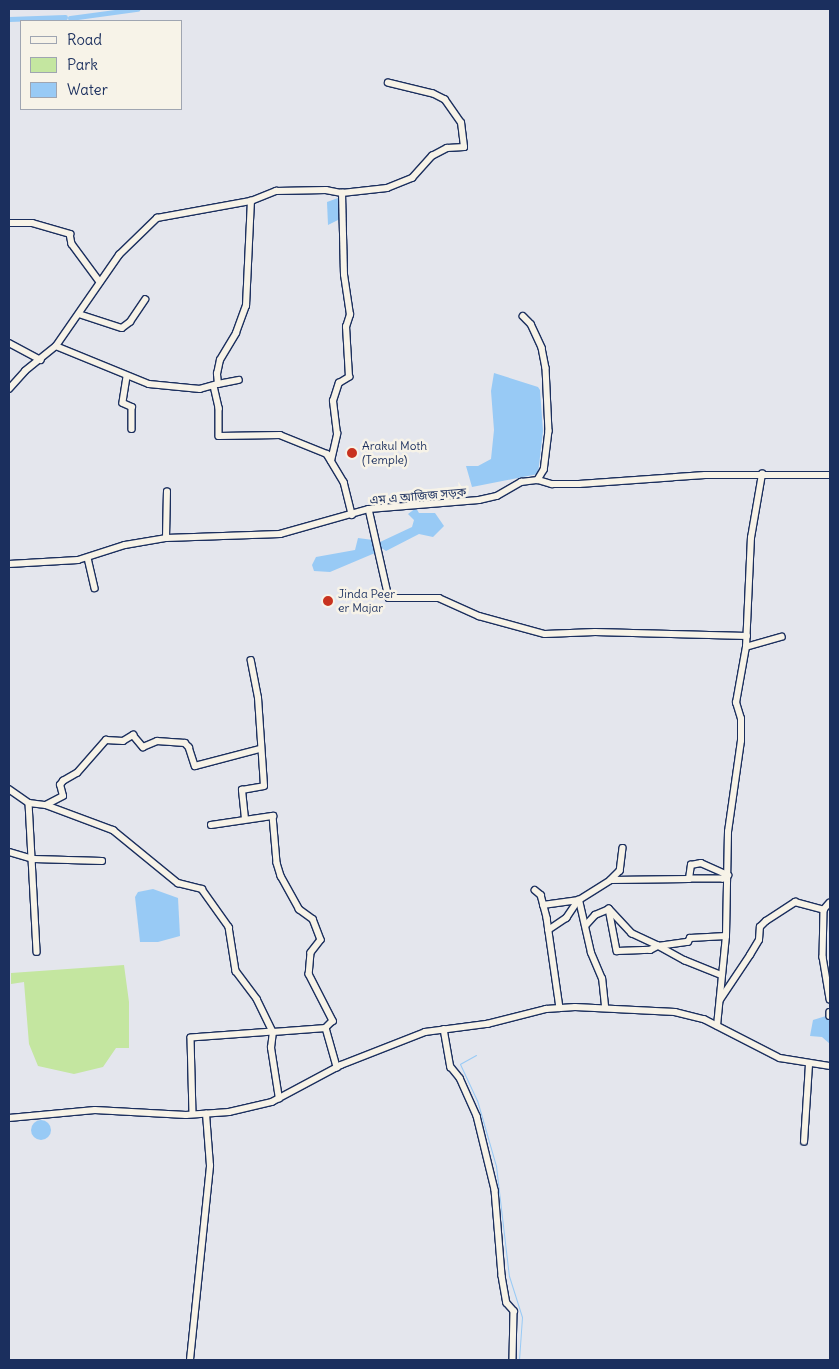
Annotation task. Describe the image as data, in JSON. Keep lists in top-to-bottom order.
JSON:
{
  "streets": {
    "street": ["এম এ আজিজ সড়ক"]
  },
  "places": ["Arakul Moth (Temple)", "Jinda Peer er Majar"],
  "legend": ["Road", "Park", "Water"]
}
